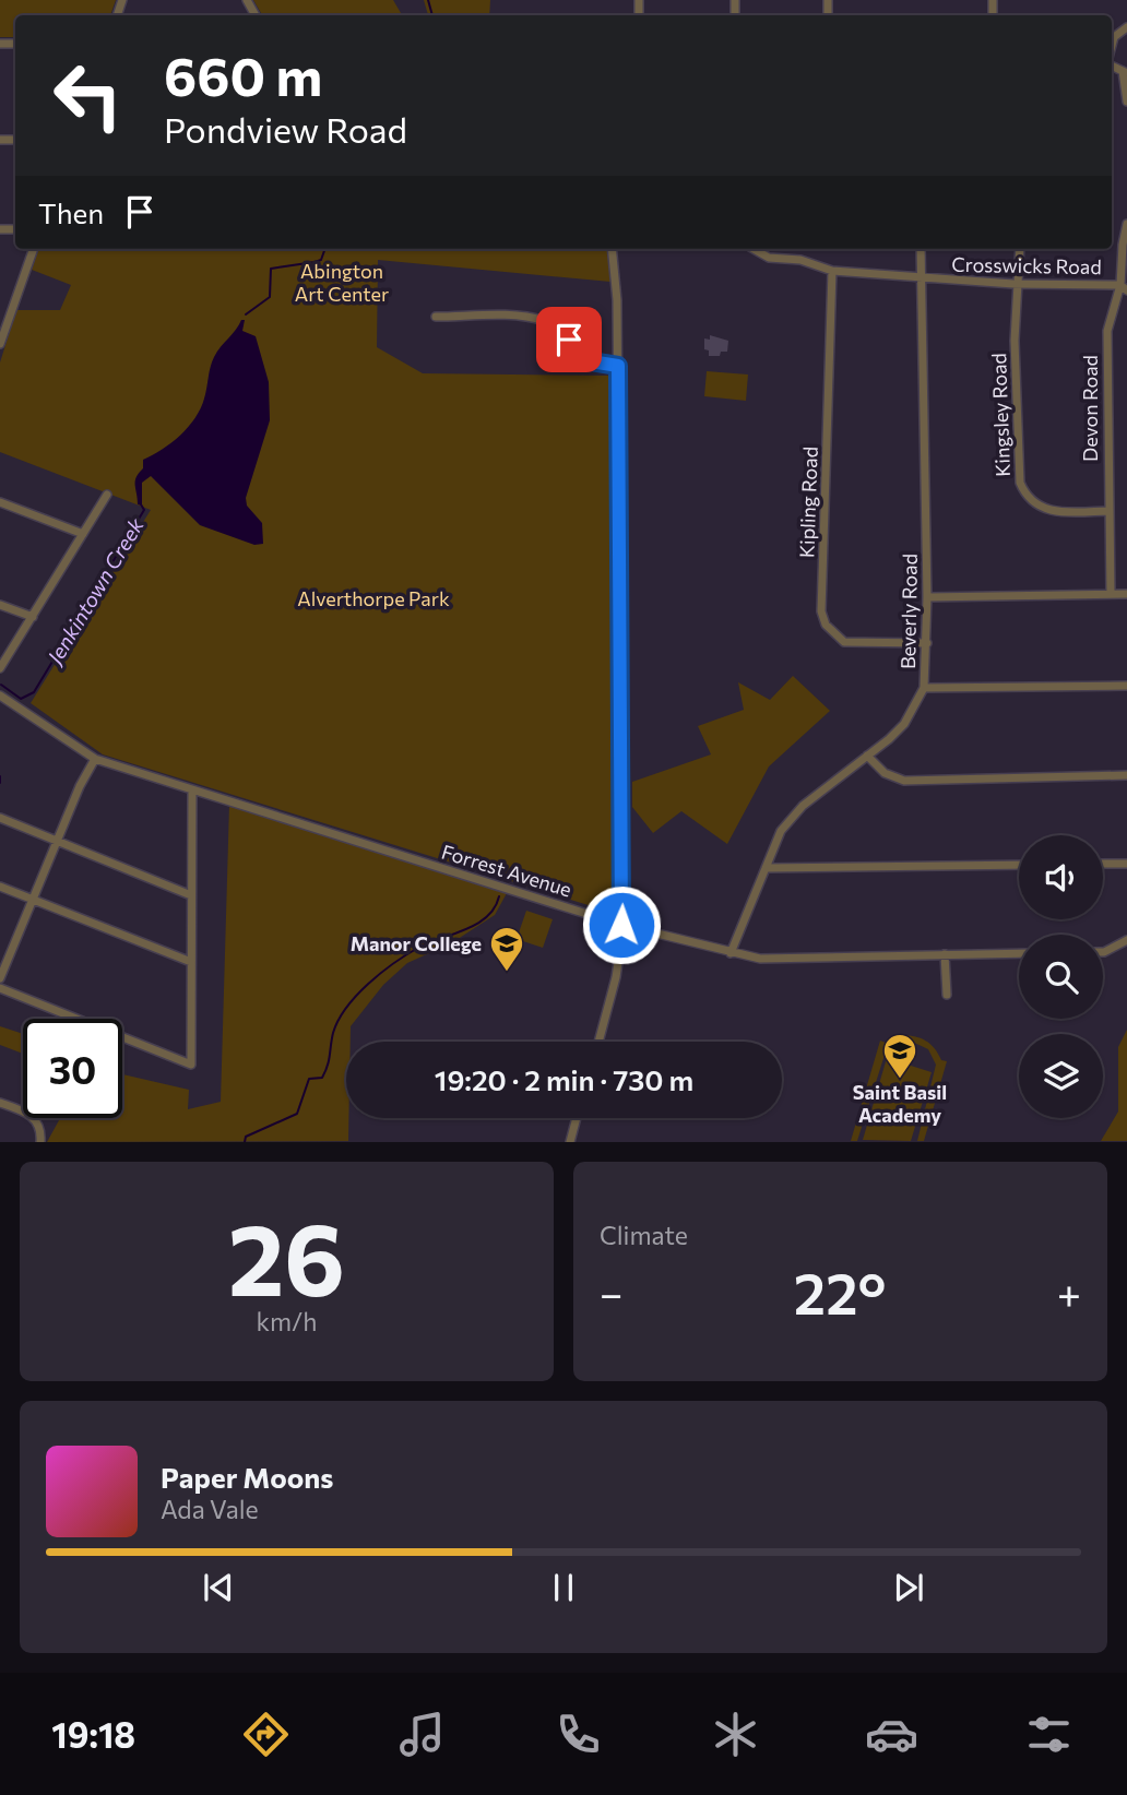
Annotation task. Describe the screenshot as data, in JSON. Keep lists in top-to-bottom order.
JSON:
{
  "streets": {
    "street": [
      "Crosswicks Road",
      "Devon Road",
      "Kingsley Road",
      "Kipling Road",
      "Beverly Road",
      "Forrest Avenue"
    ]
  },
  "crossings": [
    ["Crosswicks Road", "Devon Road"],
    ["Crosswicks Road", "Kingsley Road"],
    ["Crosswicks Road", "Kipling Road"],
    ["Crosswicks Road", "Beverly Road"],
    ["Devon Road", "Kingsley Road"],
    ["Kipling Road", "Beverly Road"],
    ["Beverly Road", "Forrest Avenue"]
  ],
  "water": ["Jenkintown Creek"],
  "parks": ["Abington Art Center", "Alverthorpe Park"],
  "places": {
    "school or university": ["Manor College", "Saint Basil Academy"]
  },
  "page": {
    "turn": ["660 m", "Pondview Road"],
    "then": "Then",
    "limit": "30",
    "trip": "19:20 · 2 min · 730 m",
    "tile": [
      ["26", "km/h"],
      "Climate"
    ],
    "heat": ["−", "22°", "+"],
    "song": ["Paper Moons", "Ada Vale"],
    "tabs": "19:18"
  }
}
